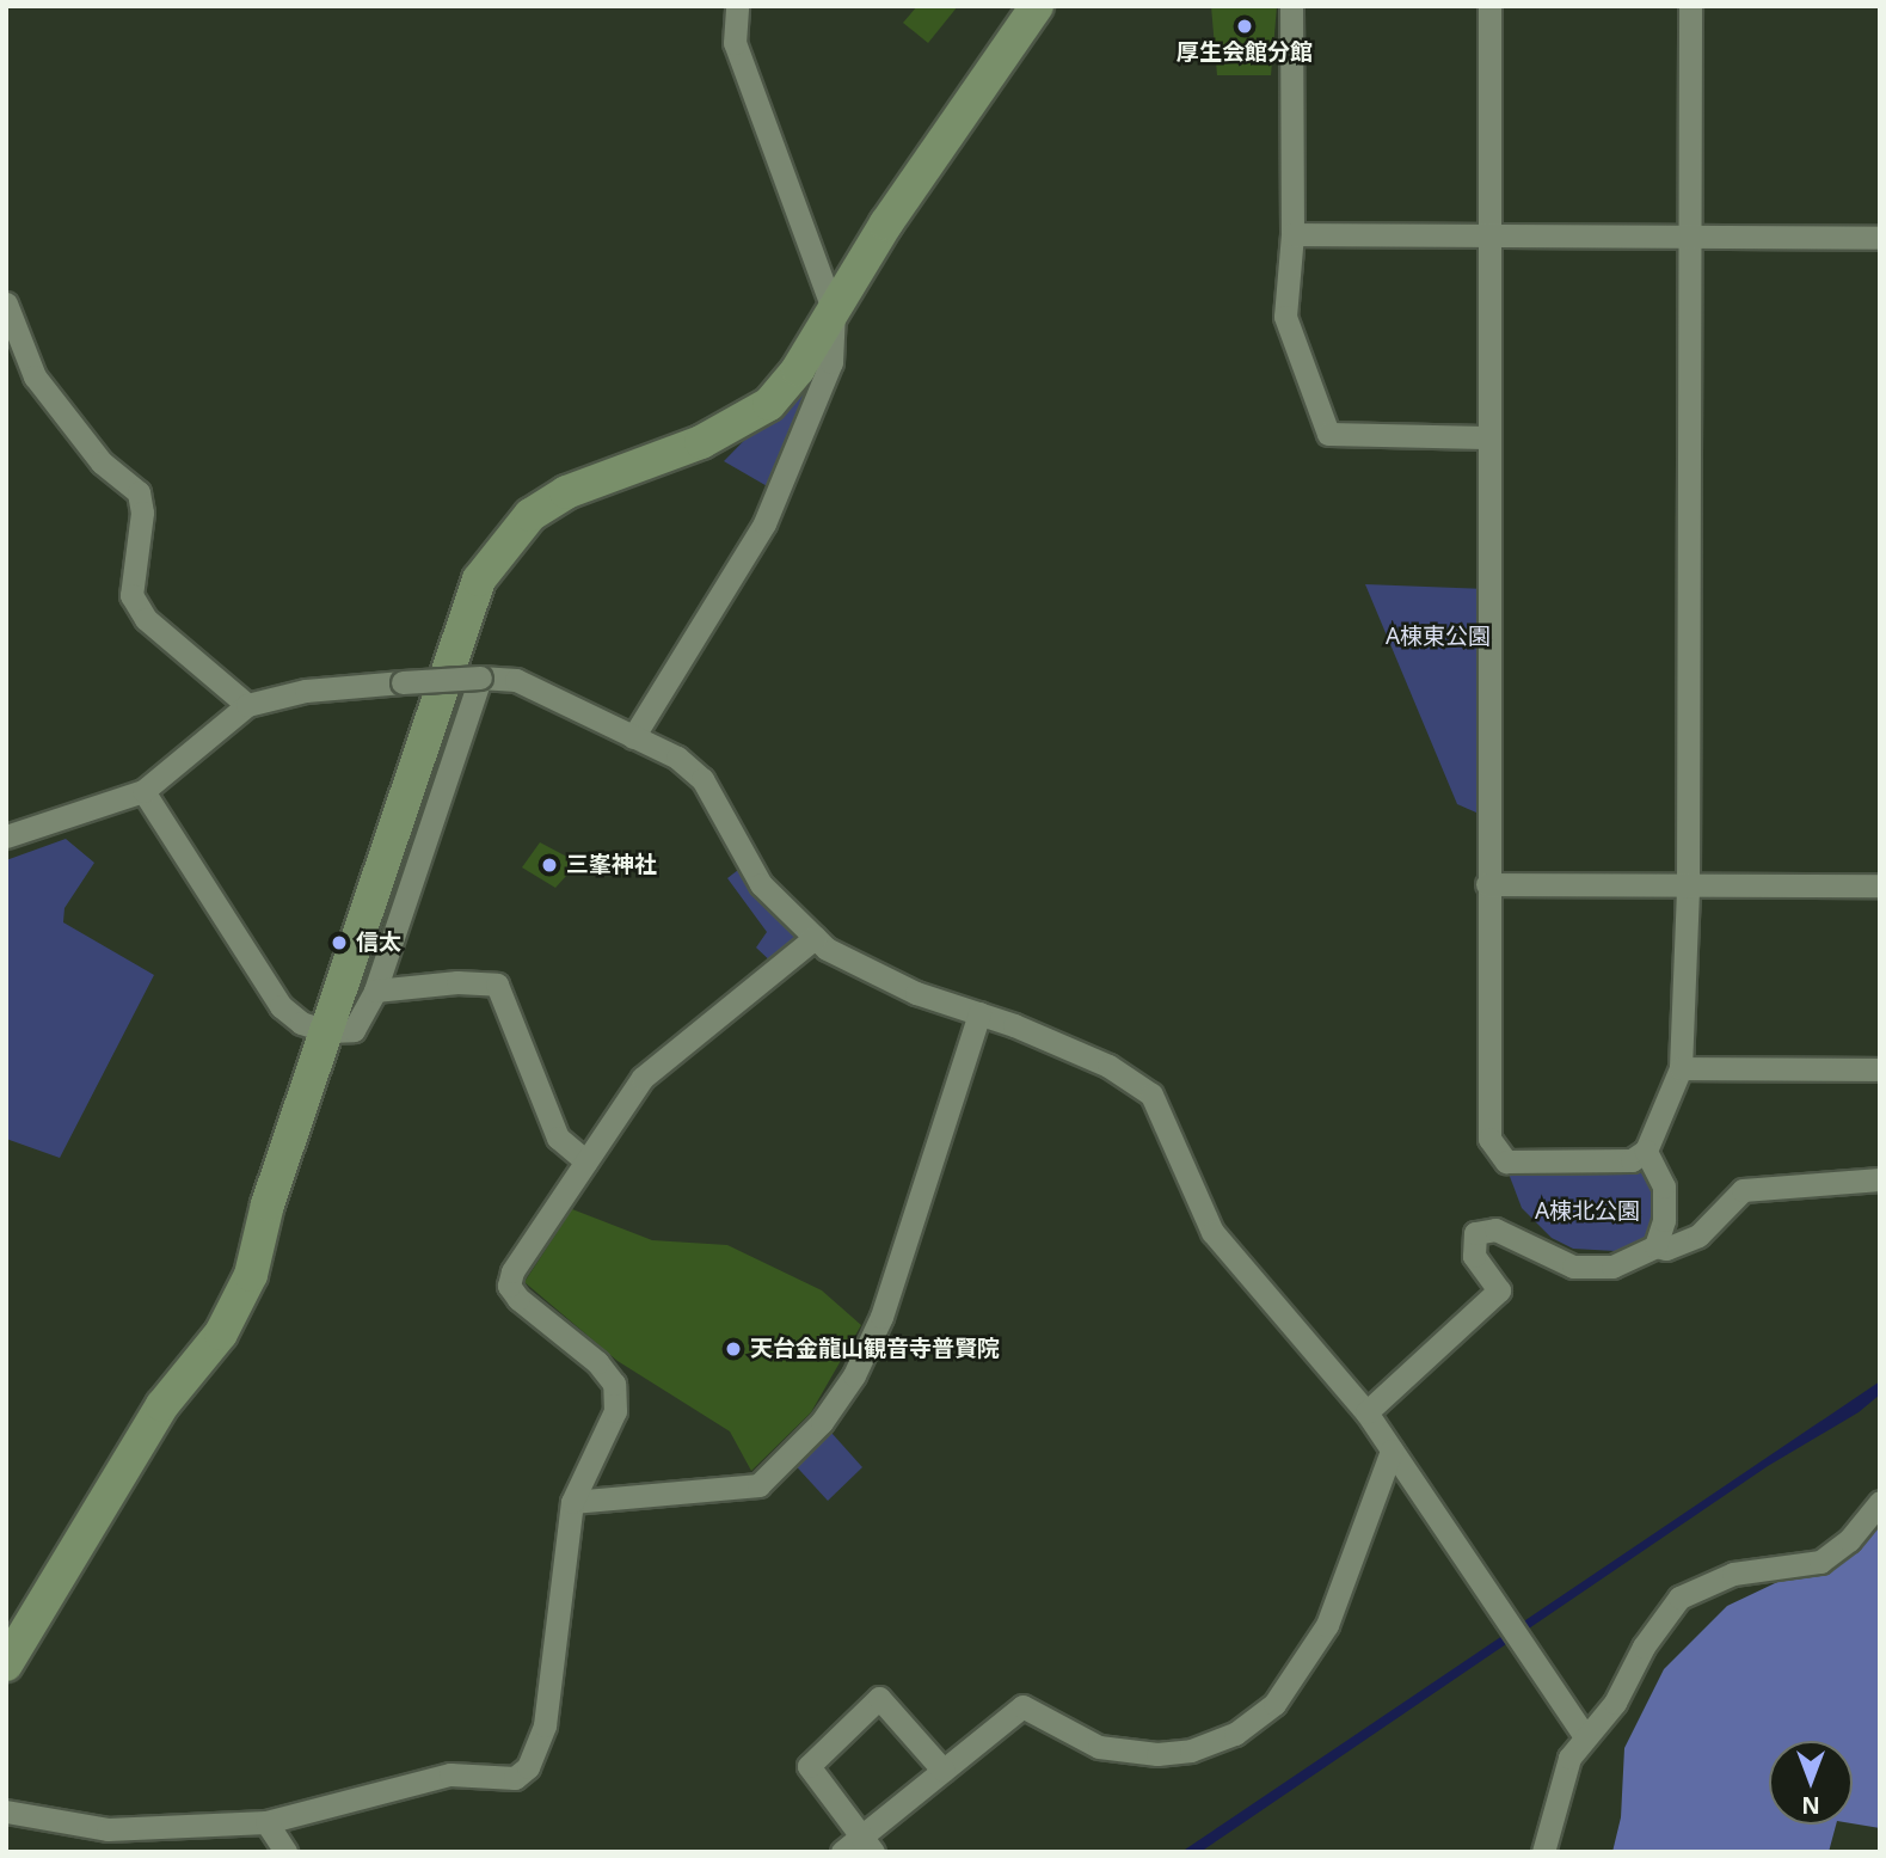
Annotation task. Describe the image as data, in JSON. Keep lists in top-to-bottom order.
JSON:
{
  "parks": ["A棟東公園", "A棟北公園"],
  "places": [
    "厚生会館分館",
    "三峯神社",
    "信太",
    "天台金龍山観音寺普賢院"
  ],
  "north": "bottom"
}
